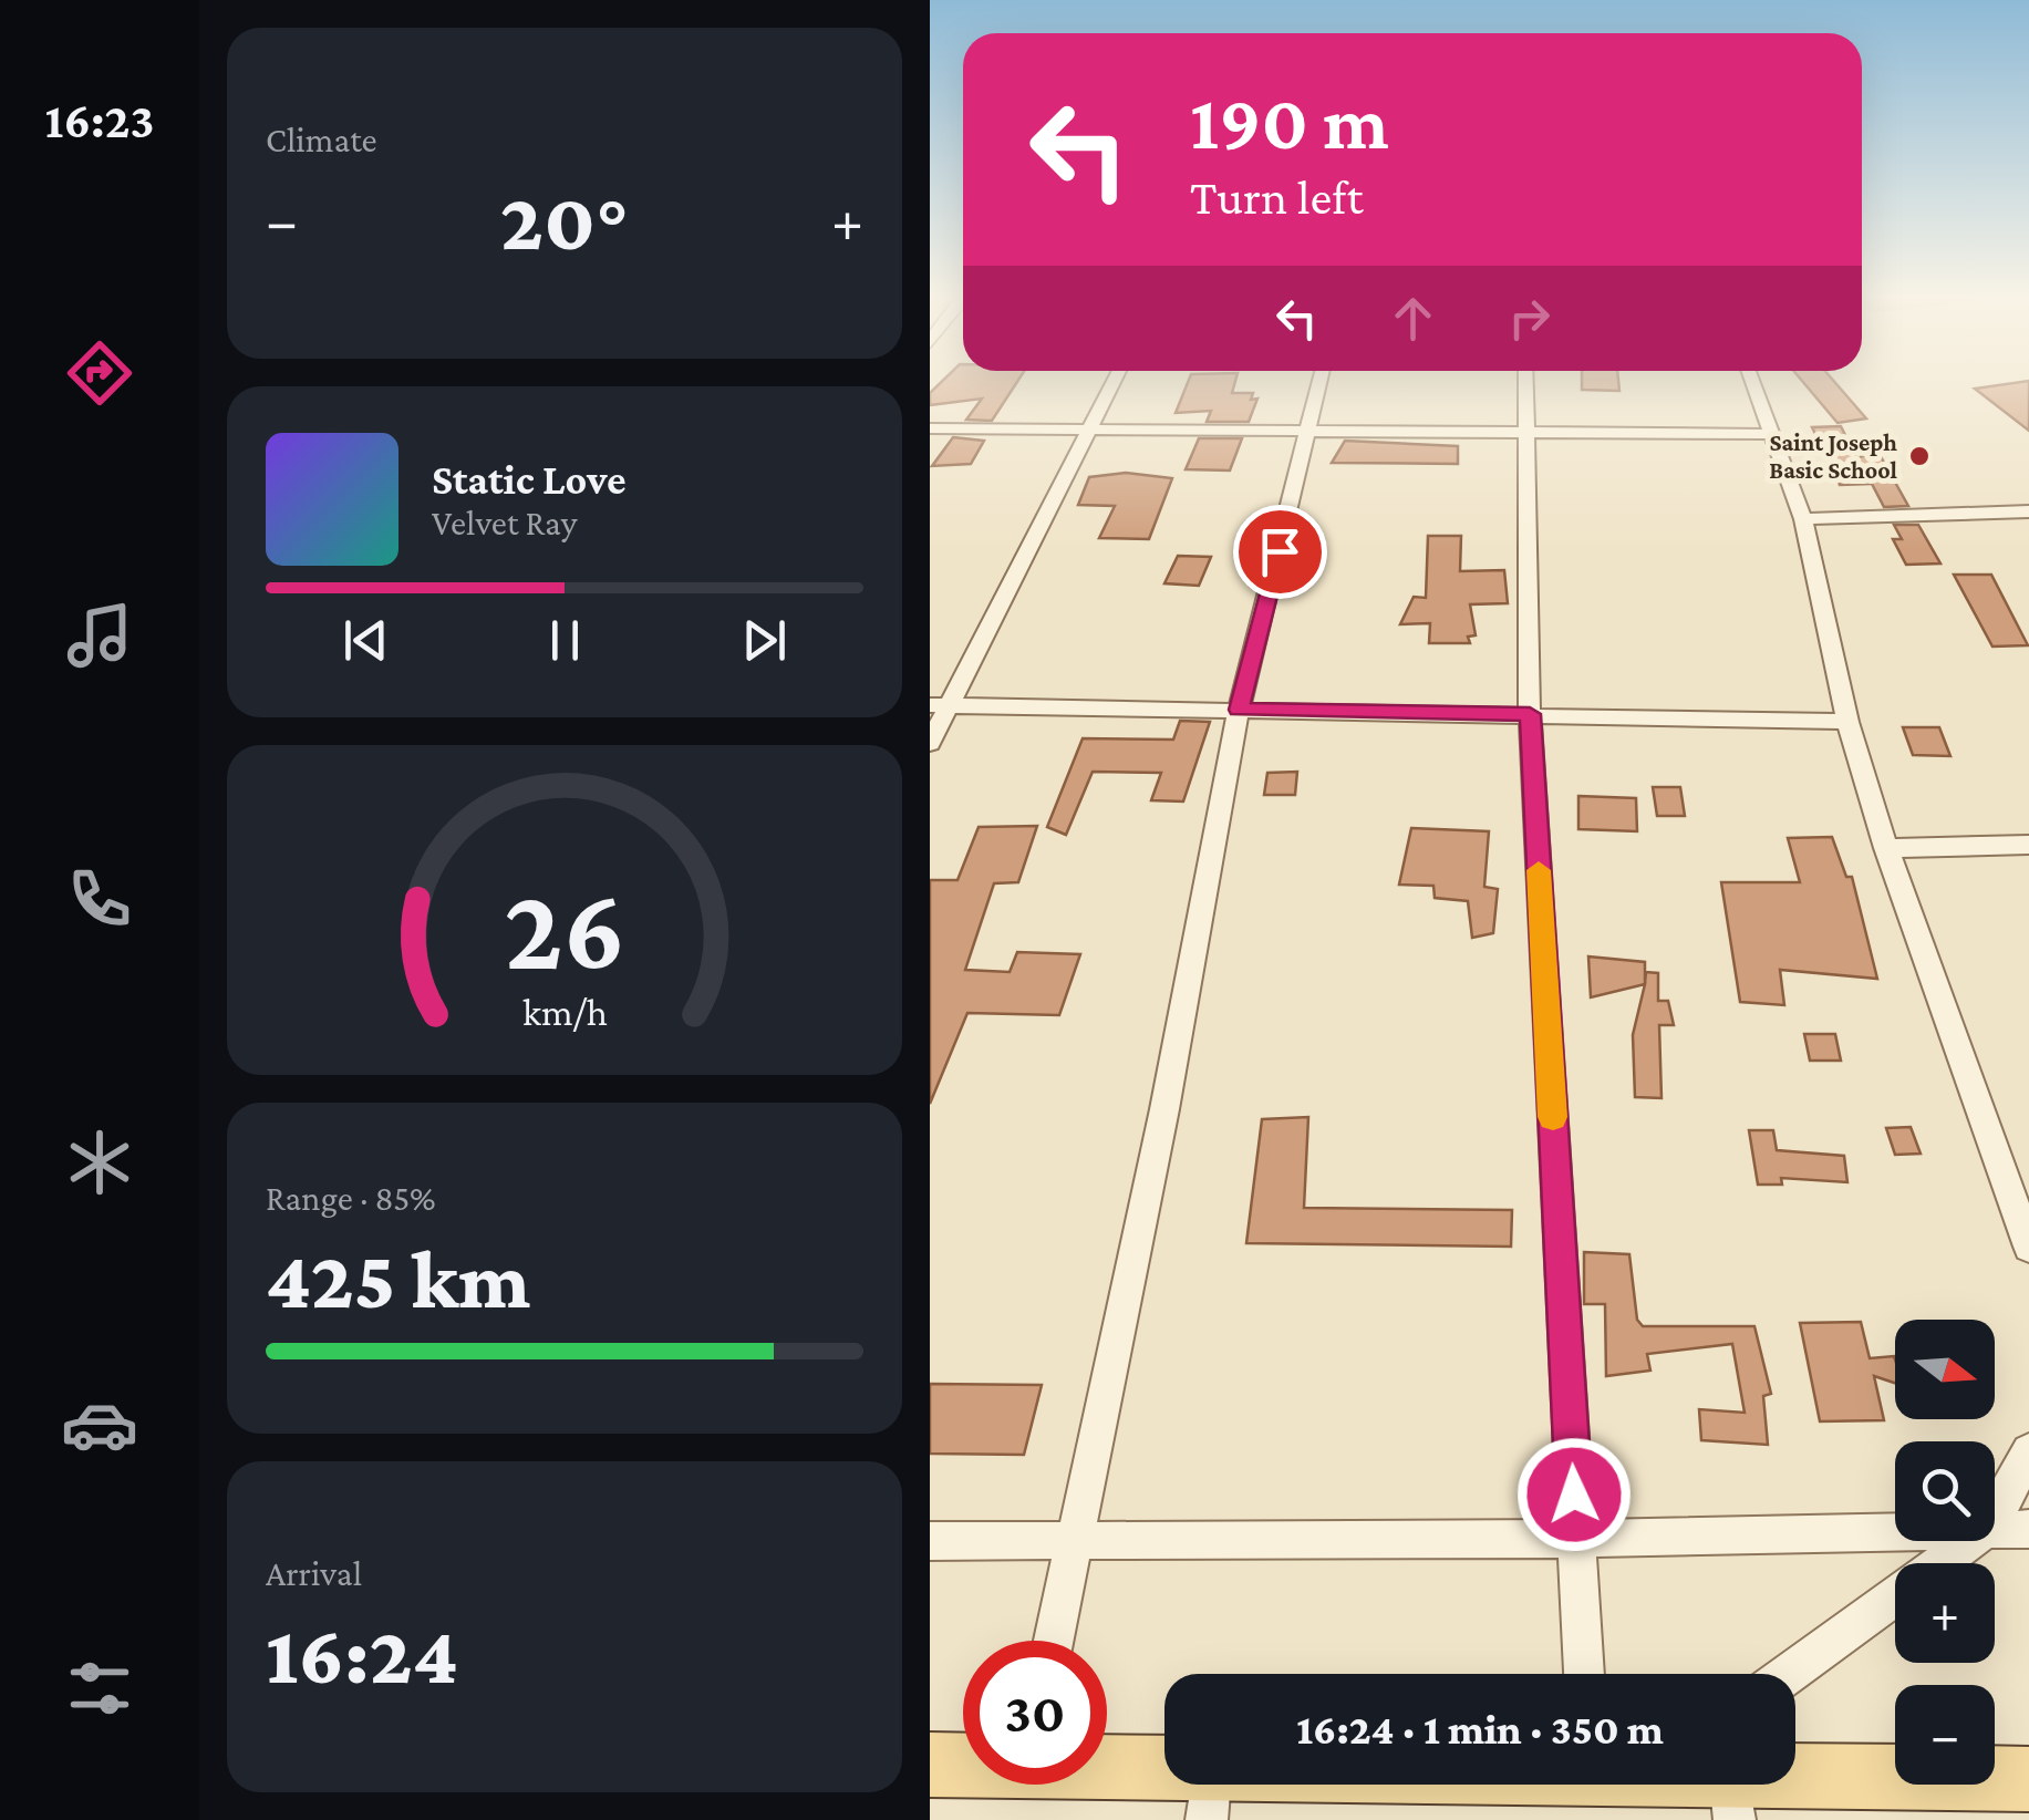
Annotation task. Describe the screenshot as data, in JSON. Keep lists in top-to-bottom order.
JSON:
{
  "places": ["Saint Joseph Basic School"],
  "north": "right",
  "page": {
    "tabs": "16:23",
    "tile": [
      "Climate",
      ["Range · 85%", "425 km"],
      ["Arrival", "16:24"]
    ],
    "turn": ["190 m", "Turn left"],
    "heat": ["−", "20°", "+"],
    "song": ["Static Love", "Velvet Ray"],
    "map_buttons": ["+", "−"],
    "limit": "30",
    "trip": "16:24 · 1 min · 350 m",
    "gauge": ["26", "km/h"]
  }
}
